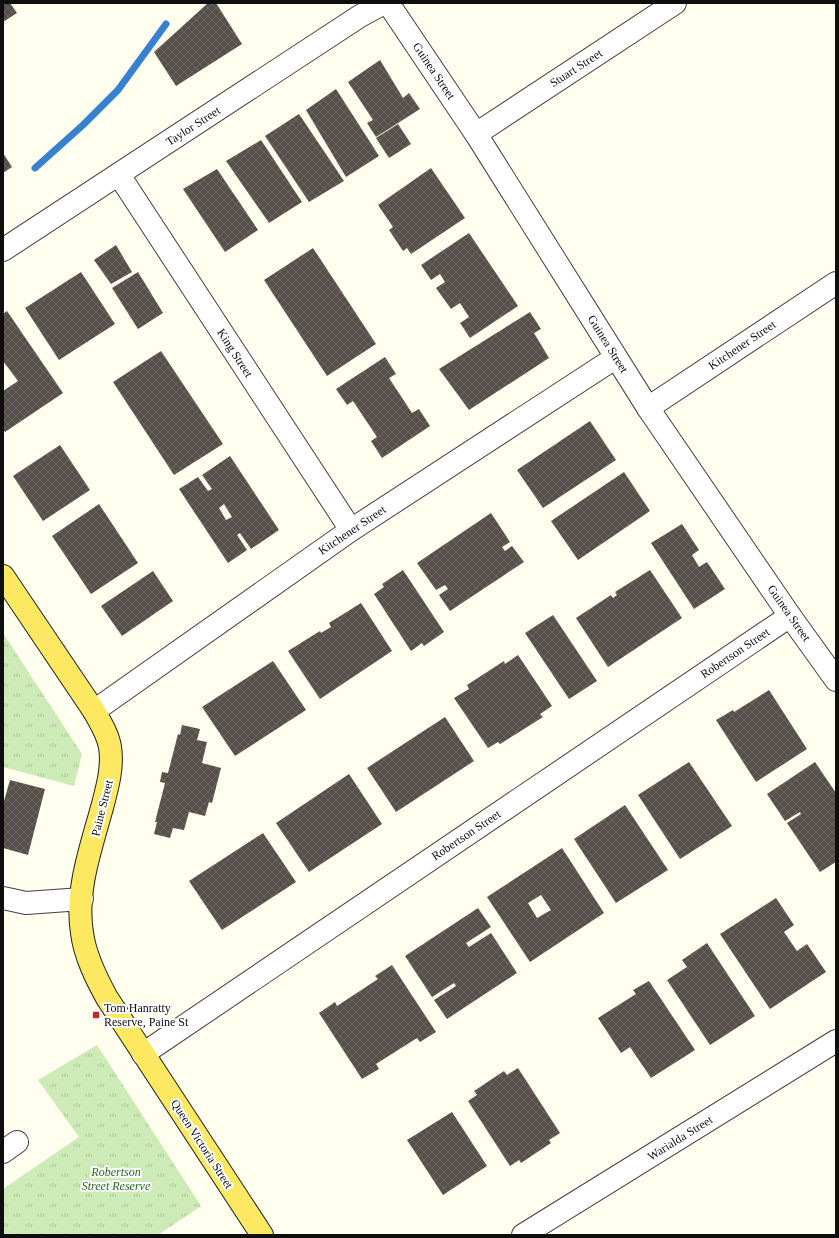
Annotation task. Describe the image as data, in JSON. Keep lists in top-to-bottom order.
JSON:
{
  "streets": {
    "main road": ["Paine Street", "Queen Victoria Street"],
    "street": [
      "Stuart Street",
      "Guinea Street",
      "Taylor Street",
      "Kitchener Street",
      "King Street",
      "Robertson Street",
      "Warialda Street"
    ]
  },
  "crossings": [
    ["Stuart Street", "Guinea Street"],
    ["Guinea Street", "Kitchener Street"],
    ["Guinea Street", "Robertson Street"],
    ["Taylor Street", "King Street"],
    ["Kitchener Street", "King Street"],
    ["Kitchener Street", "Paine Street"],
    ["Robertson Street", "Paine Street"],
    ["Robertson Street", "Queen Victoria Street"],
    ["Paine Street", "Queen Victoria Street"]
  ],
  "parks": ["Robertson Street Reserve"],
  "places": {
    "transit": ["Tom Hanratty Reserve, Paine St"]
  }
}
